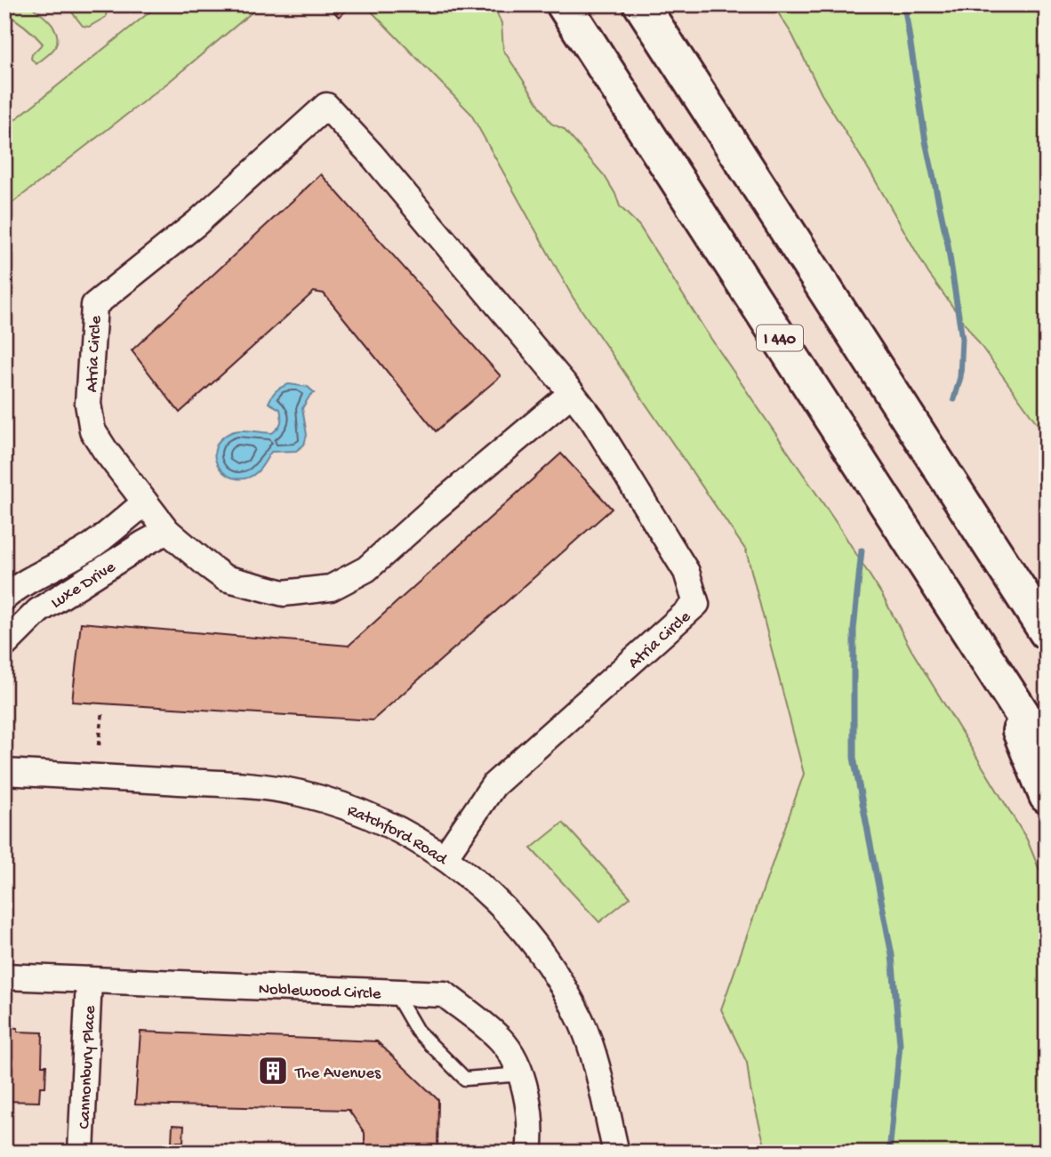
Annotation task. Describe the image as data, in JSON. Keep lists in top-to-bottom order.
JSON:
{
  "streets": {
    "highway": ["I 440"],
    "street": [
      "Atria Circle",
      "Luxe Drive",
      "Ratchford Road",
      "Noblewood Circle",
      "Cannonbury Place"
    ]
  },
  "crossings": [
    ["Atria Circle", "Luxe Drive"],
    ["Atria Circle", "Ratchford Road"],
    ["Noblewood Circle", "Cannonbury Place"]
  ],
  "places": {
    "building": ["The Avenues"]
  }
}
